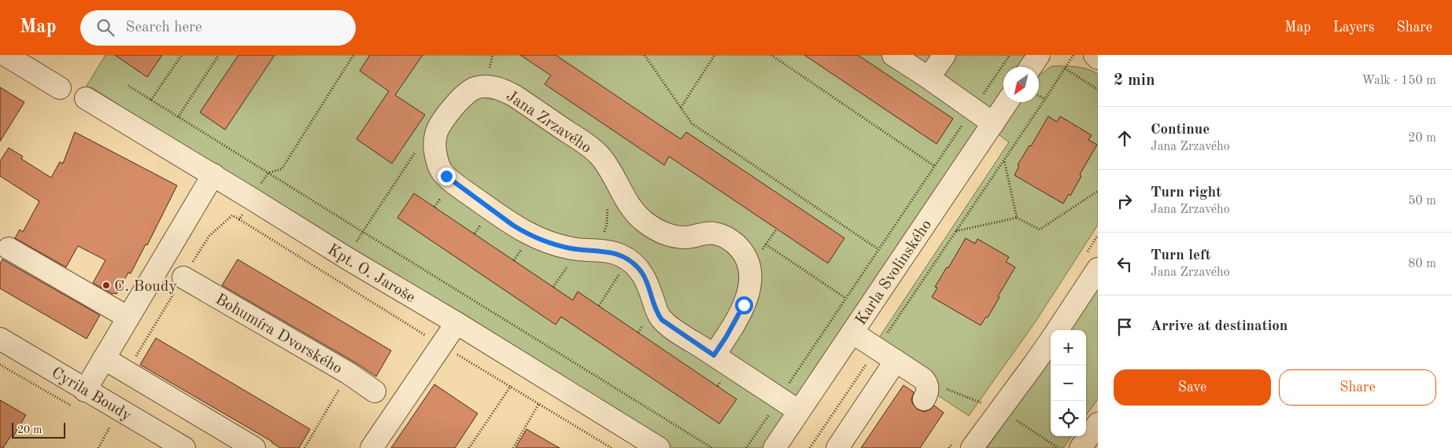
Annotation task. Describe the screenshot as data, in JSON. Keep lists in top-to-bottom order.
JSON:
{
  "streets": {
    "street": [
      "Jana Zrzavého",
      "Karla Svolinského",
      "Kpt. O. Jaroše",
      "Bohumíra Dvorského",
      "Cyrila Boudy"
    ]
  },
  "crossings": [
    ["Jana Zrzavého", "Karla Svolinského"]
  ],
  "places": ["C. Boudy"],
  "scale_bar": "20 m",
  "north": "bottom left",
  "page": {
    "header": "Map",
    "search": "Search here",
    "nav": ["Map", "Layers", "Share"],
    "heading": ["2 min", "Walk · 150 m"],
    "list": [
      ["Continue", "Jana Zrzavého", "20 m"],
      ["Turn right", "Jana Zrzavého", "50 m"],
      ["Turn left", "Jana Zrzavého", "80 m"],
      "Arrive at destination"
    ],
    "map_buttons": ["+", "−"],
    "buttons": ["Save", "Share"],
    "scale": "20 m"
  }
}
